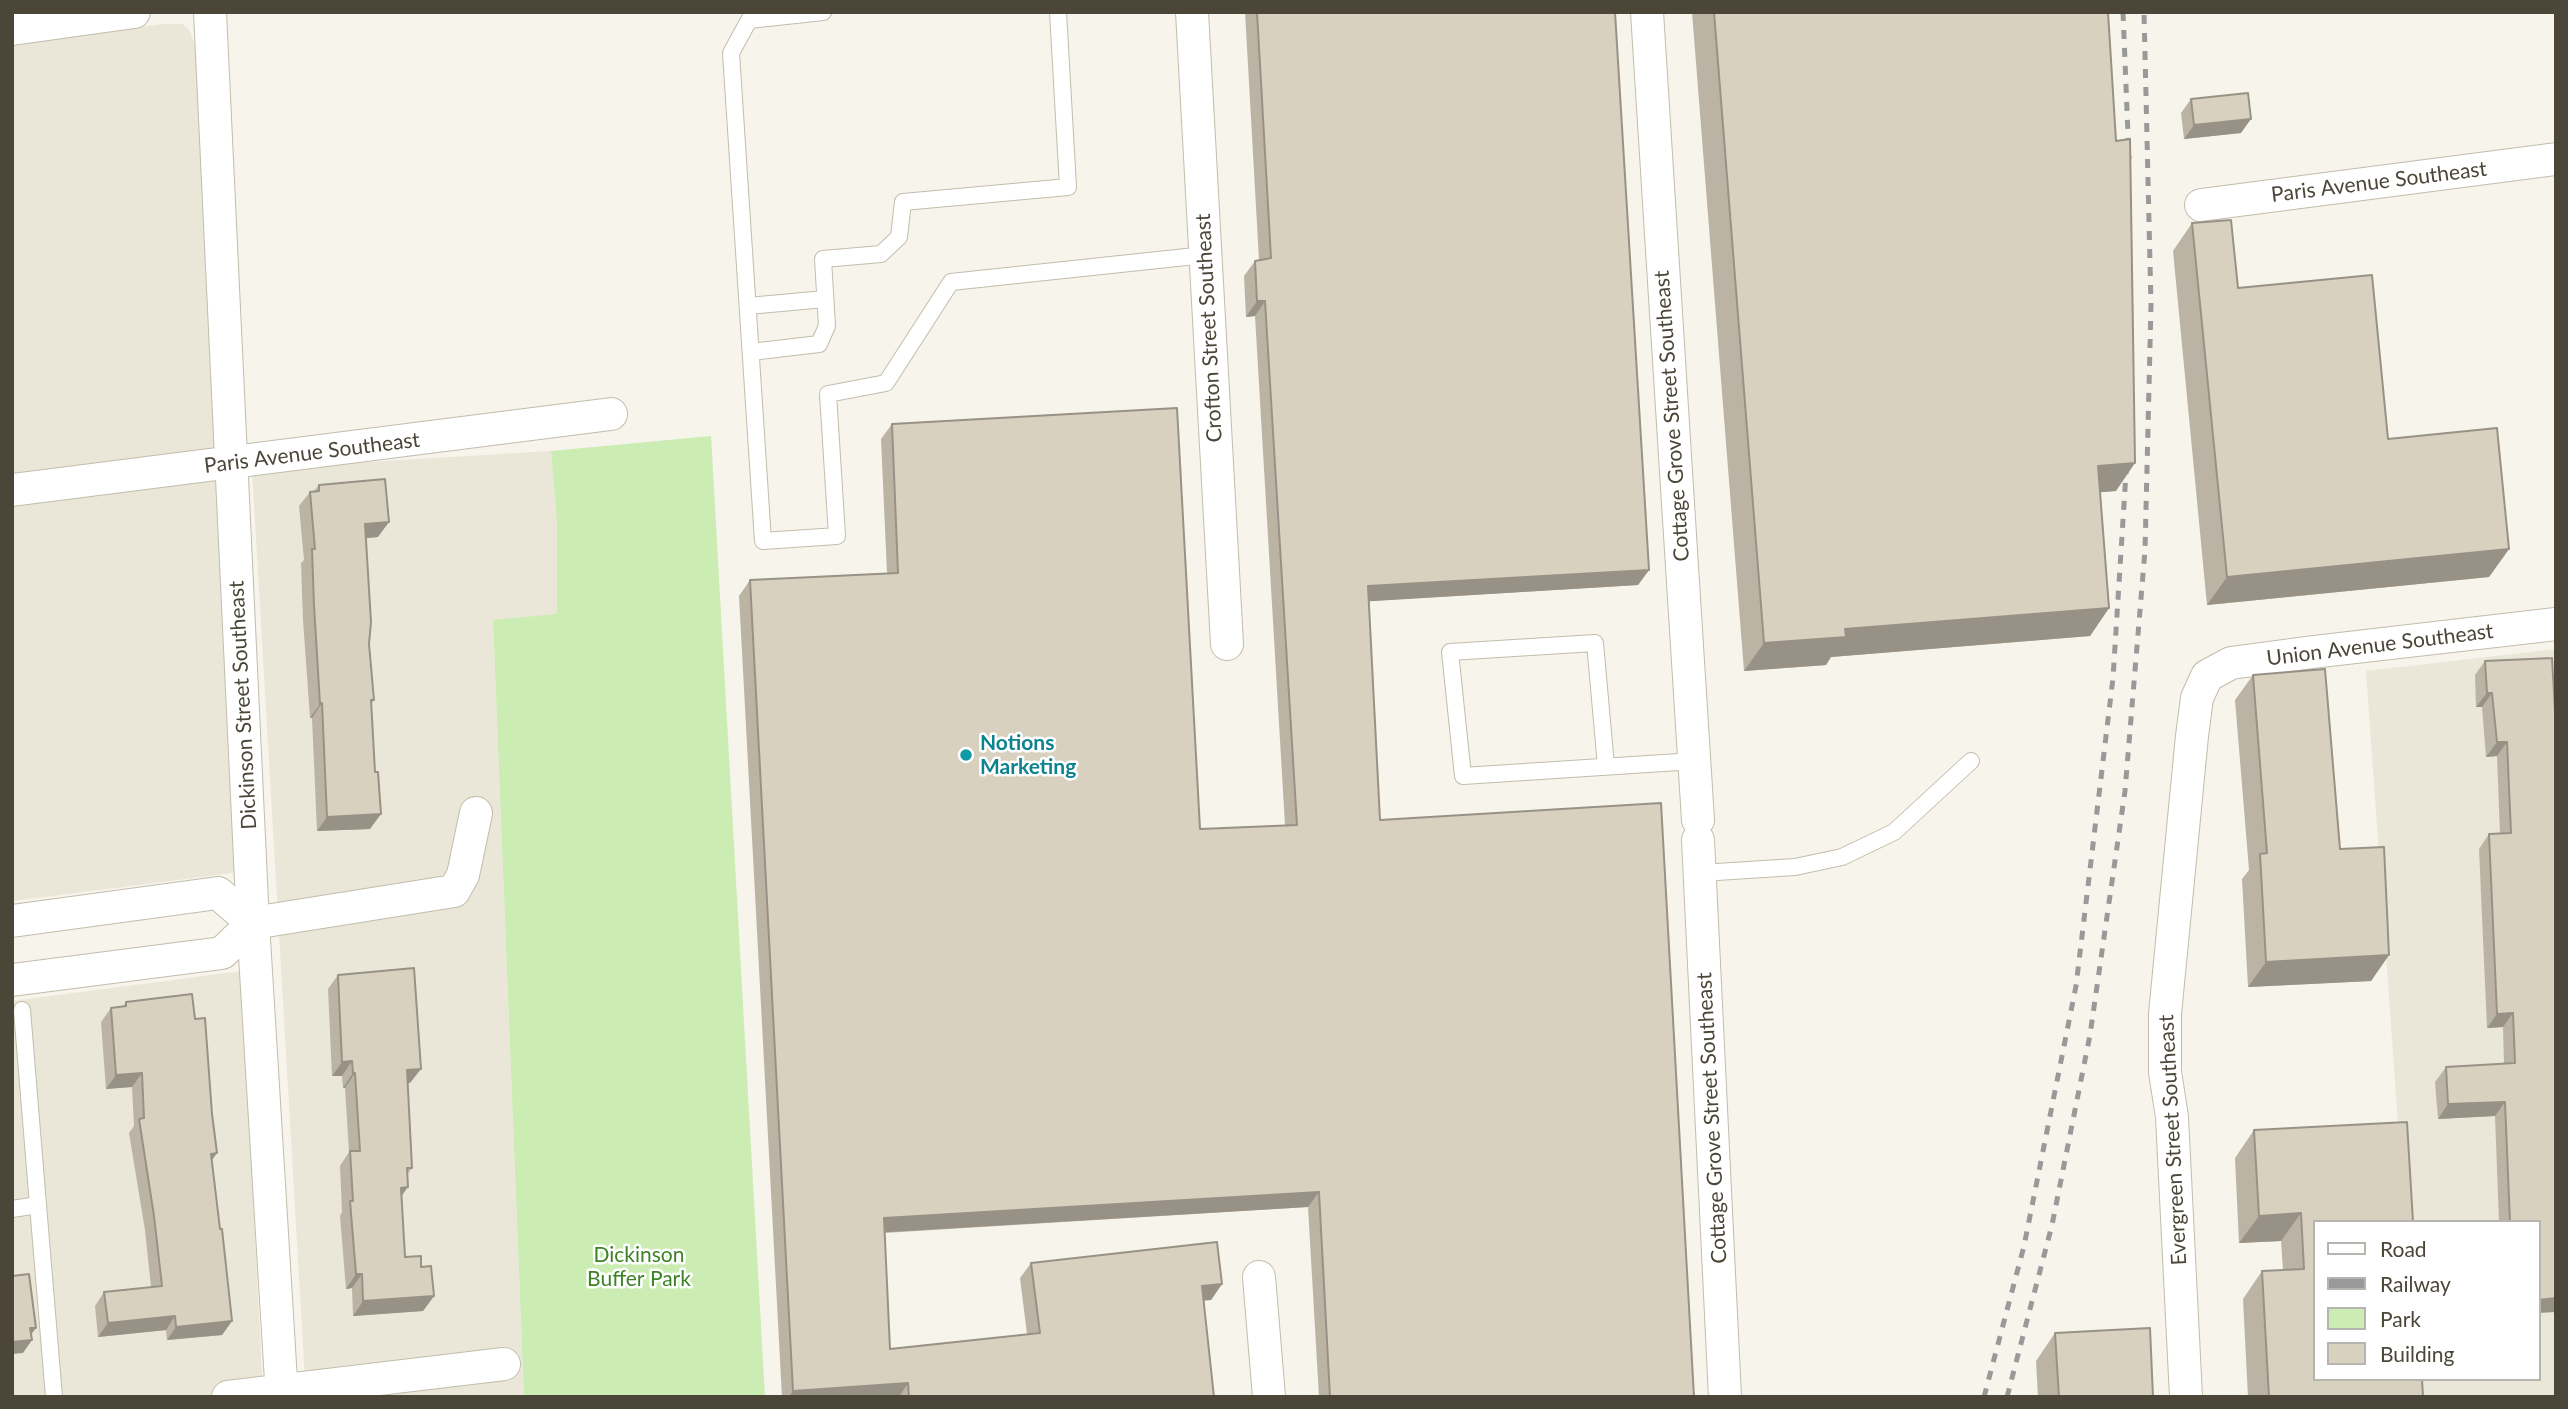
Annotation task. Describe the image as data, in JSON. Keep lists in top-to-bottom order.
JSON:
{
  "streets": {
    "street": [
      "Paris Avenue Southeast",
      "Crofton Street Southeast",
      "Cottage Grove Street Southeast",
      "Union Avenue Southeast",
      "Dickinson Street Southeast",
      "Evergreen Street Southeast"
    ]
  },
  "crossings": [
    ["Paris Avenue Southeast", "Dickinson Street Southeast"],
    ["Union Avenue Southeast", "Evergreen Street Southeast"]
  ],
  "parks": ["Dickinson Buffer Park"],
  "places": ["Notions Marketing"],
  "legend": [
    "Road",
    "Railway",
    "Park",
    "Building"
  ]
}
